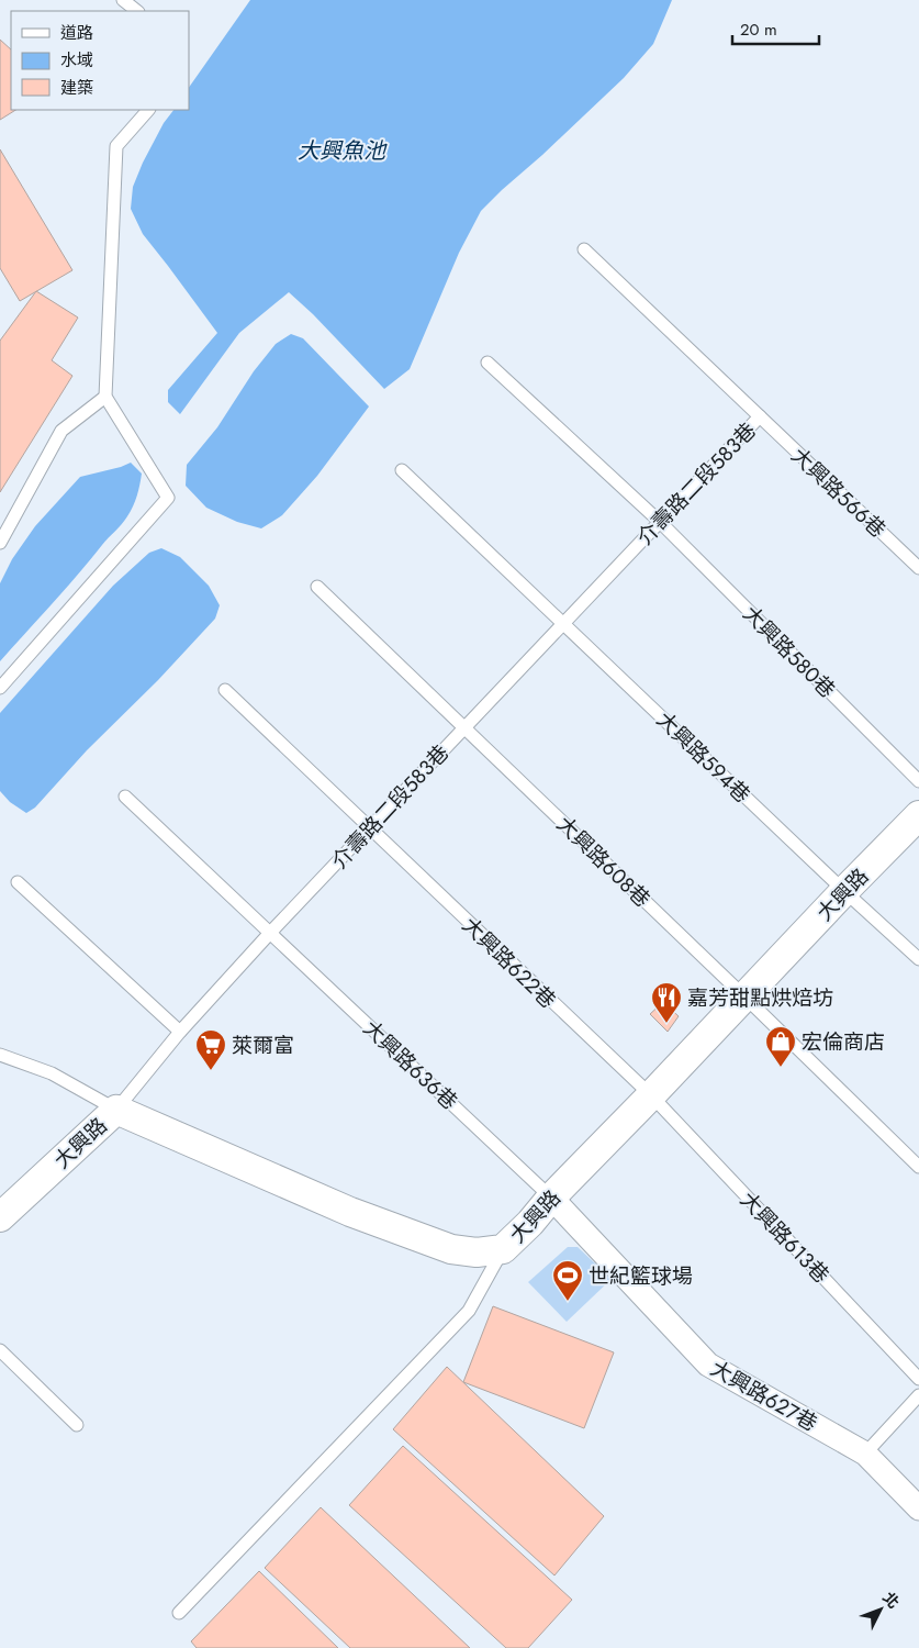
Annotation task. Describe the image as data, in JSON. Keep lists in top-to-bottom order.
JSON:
{
  "streets": {
    "street": ["大興路", "大興路627巷"],
    "lane": [
      "介壽路二段583巷",
      "大興路566巷",
      "大興路580巷",
      "大興路594巷",
      "大興路608巷",
      "大興路622巷",
      "大興路636巷",
      "大興路613巷"
    ]
  },
  "crossings": [
    ["介壽路二段583巷", "大興路566巷"],
    ["介壽路二段583巷", "大興路580巷"],
    ["介壽路二段583巷", "大興路594巷"],
    ["介壽路二段583巷", "大興路608巷"],
    ["介壽路二段583巷", "大興路"],
    ["介壽路二段583巷", "大興路622巷"],
    ["介壽路二段583巷", "大興路636巷"],
    ["大興路594巷", "大興路"],
    ["大興路608巷", "大興路"],
    ["大興路", "大興路622巷"],
    ["大興路", "大興路636巷"],
    ["大興路", "大興路613巷"],
    ["大興路", "大興路627巷"],
    ["大興路622巷", "大興路613巷"],
    ["大興路636巷", "大興路627巷"]
  ],
  "water": ["大興魚池"],
  "places": {
    "restaurant": ["嘉芳甜點烘焙坊"],
    "shop": ["宏倫商店"],
    "supermarket": ["萊爾富"],
    "sports": ["世紀籃球場"]
  },
  "legend": ["道路", "水域", "建築"],
  "scale_bar": "20 m",
  "north": "top right"
}
